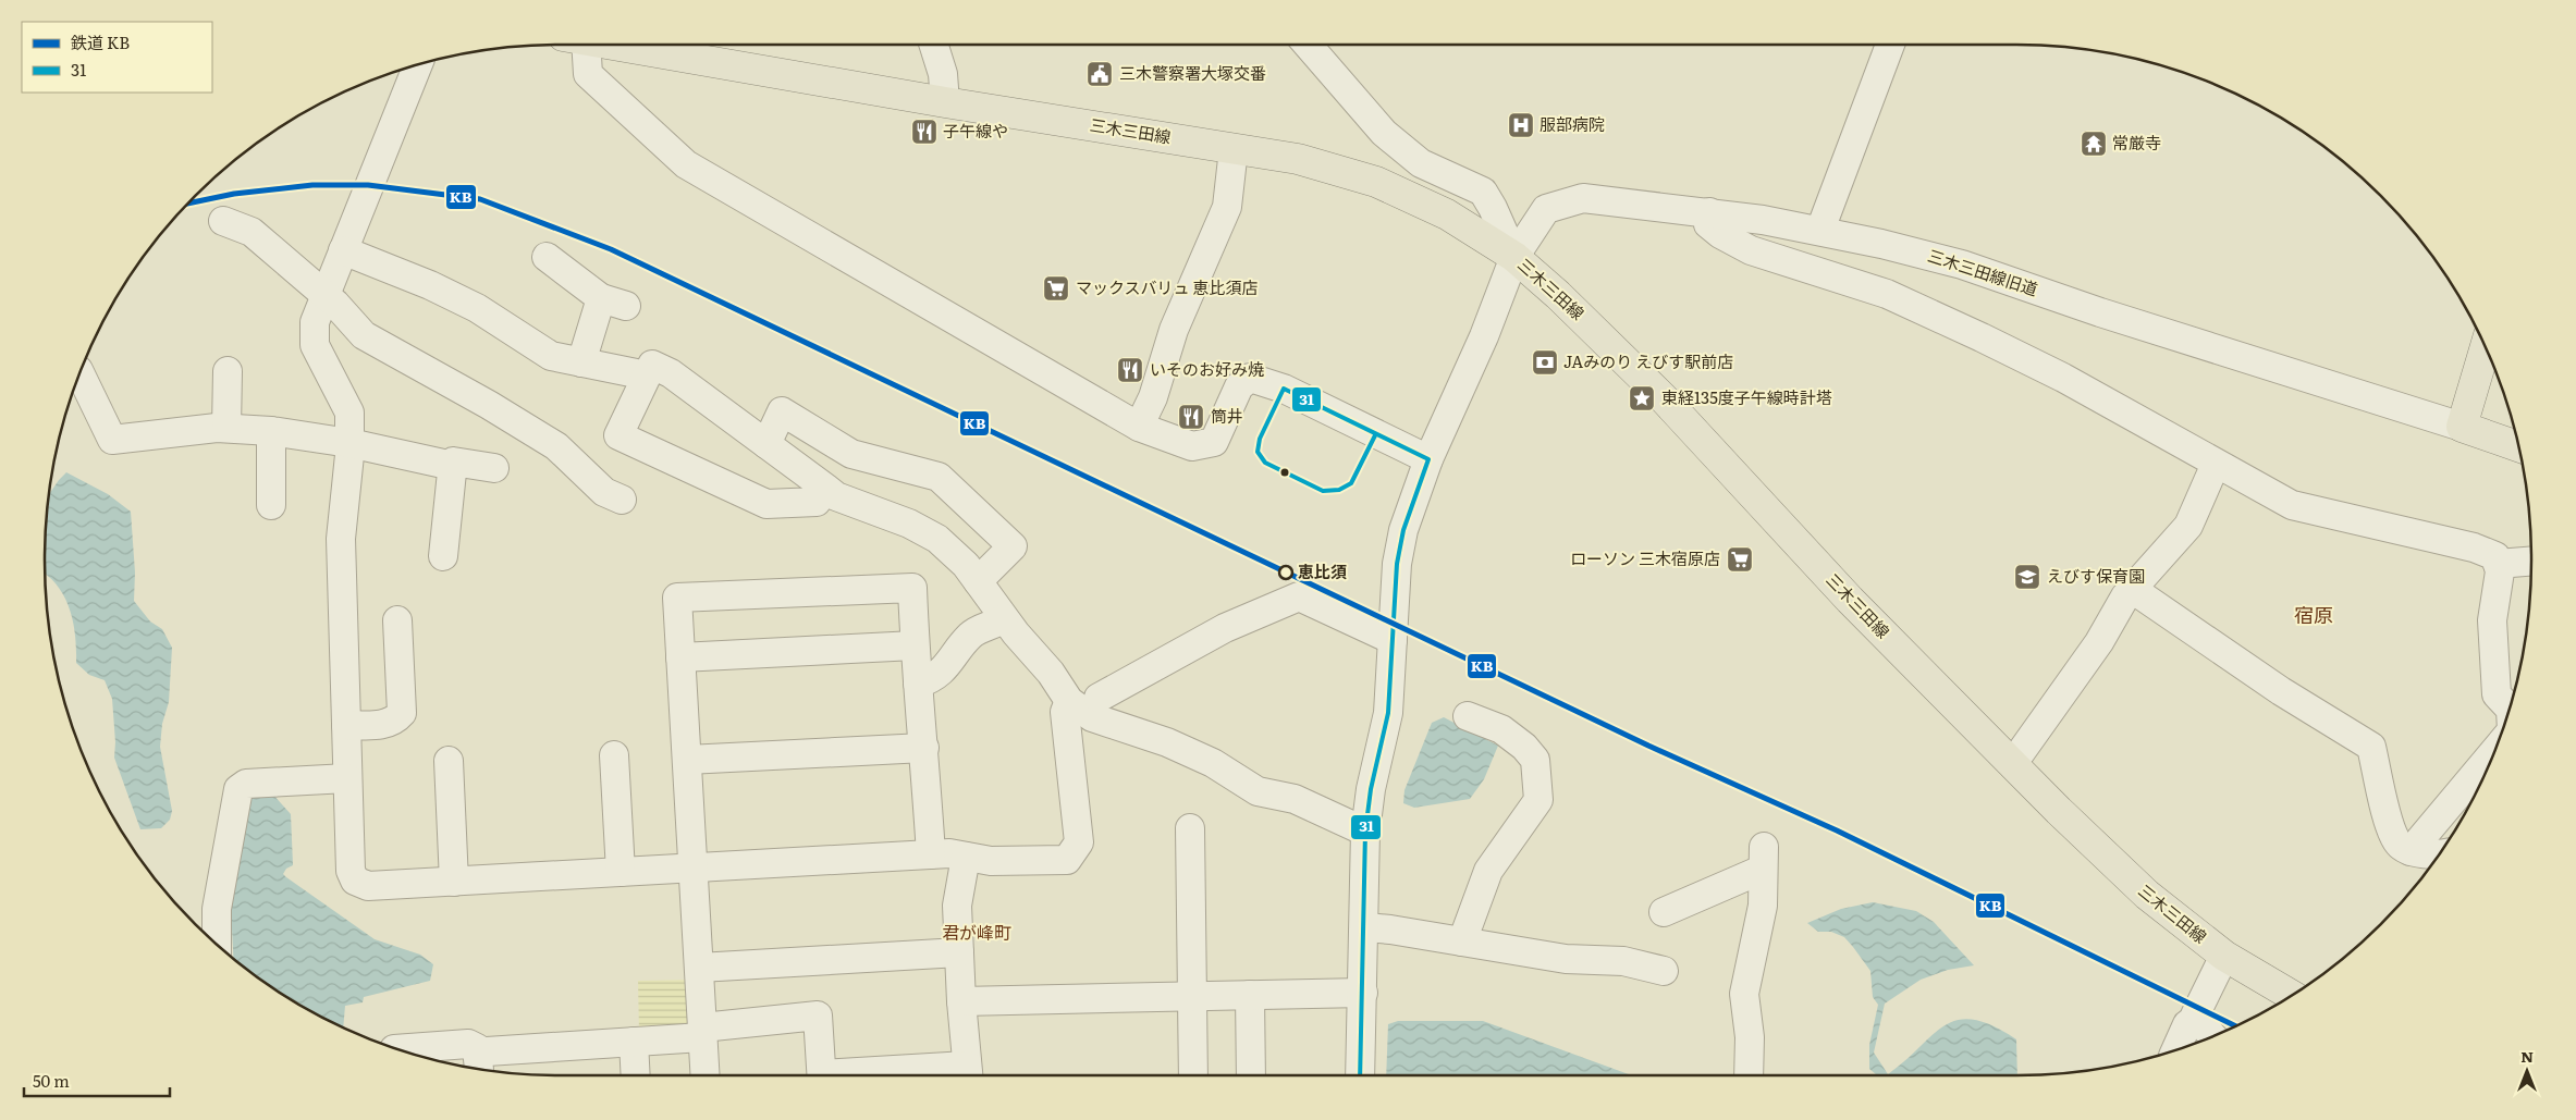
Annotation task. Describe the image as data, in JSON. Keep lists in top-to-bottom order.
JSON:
{
  "streets": {
    "main road": ["三木三田線"],
    "street": ["三木三田線旧道"]
  },
  "crossings": [
    ["三木三田線", "三木三田線旧道"]
  ],
  "districts": ["宿原", "君が峰町"],
  "places": {
    "public building": ["三木警察署大塚交番"],
    "hospital": ["服部病院"],
    "restaurant": ["子午線や", "いそのお好み焼", "筒井"],
    "temple": ["常厳寺"],
    "supermarket": ["マックスバリュ 恵比須店", "ローソン 三木宿原店"],
    "bank": ["JAみのり えびす駅前店"],
    "place": ["東経135度子午線時計塔"],
    "other": ["恵比須"],
    "school or university": ["えびす保育園"]
  },
  "lines": ["rail line KB", "transit line 31"],
  "legend": ["鉄道 KB", "31"],
  "scale_bar": "50 m",
  "north": "top"
}
